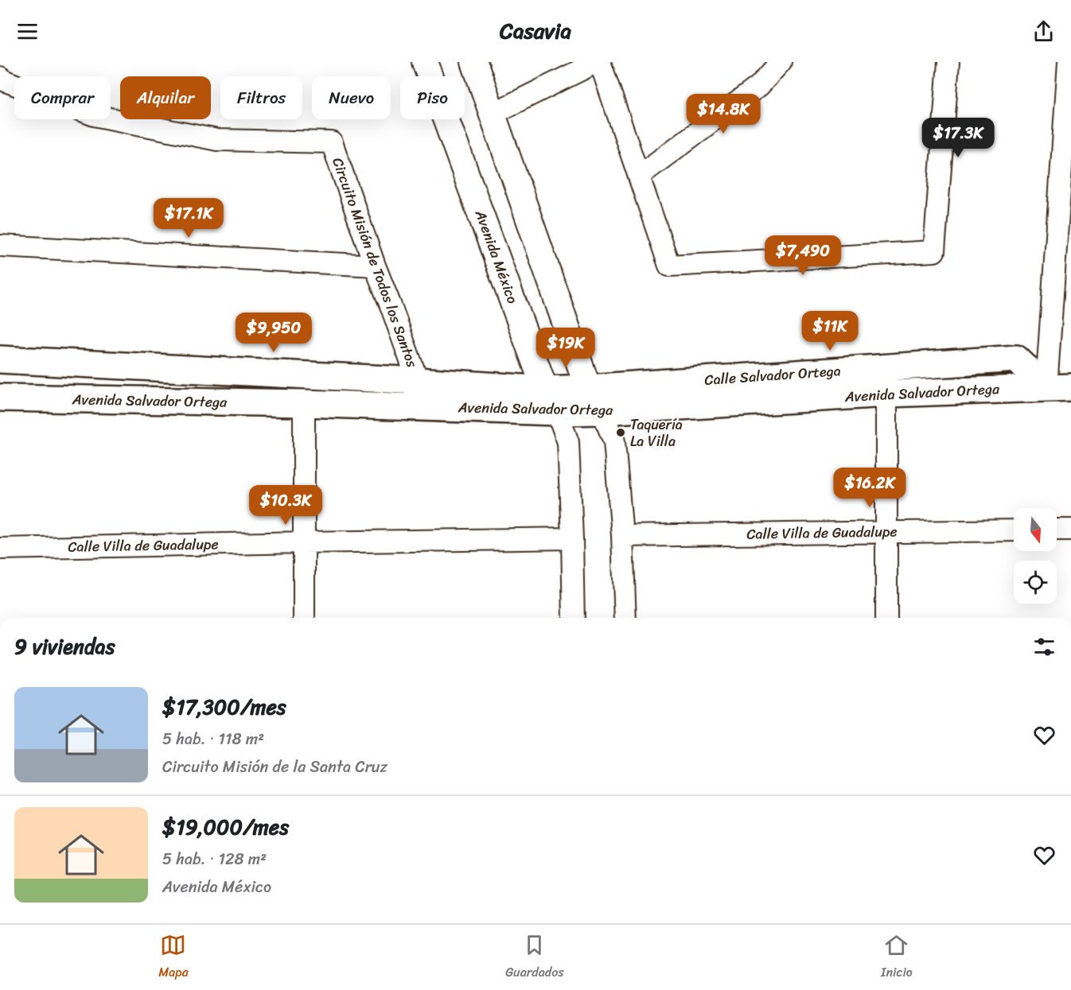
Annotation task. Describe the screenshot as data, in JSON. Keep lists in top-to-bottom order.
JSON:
{
  "streets": {
    "main road": ["Calle Salvador Ortega", "Avenida Salvador Ortega"],
    "street": ["Avenida México", "Circuito Misión de Todos los Santos", "Calle Villa de Guadalupe"]
  },
  "crossings": [
    ["Avenida México", "Calle Salvador Ortega"],
    ["Avenida México", "Avenida Salvador Ortega"],
    ["Avenida México", "Calle Villa de Guadalupe"],
    ["Circuito Misión de Todos los Santos", "Avenida Salvador Ortega"],
    ["Calle Salvador Ortega", "Avenida Salvador Ortega"]
  ],
  "places": ["Taquería La Villa"],
  "north": "bottom",
  "page": {
    "header": "Casavia",
    "chip": [
      "Comprar",
      "Alquilar",
      "Filtros",
      "Nuevo",
      "Piso"
    ],
    "price": [
      "$14.8K",
      "$17.3K",
      "$17.1K",
      "$7,490",
      "$11K",
      "$9,950",
      "$19K",
      "$16.2K",
      "$10.3K"
    ],
    "heading": "9 viviendas",
    "list": [
      {
        "name": "$17,300/mes",
        "note": "5 hab. · 118 m² · Circuito Misión de la Santa Cruz"
      },
      {
        "name": "$19,000/mes",
        "note": "5 hab. · 128 m² · Avenida México"
      }
    ],
    "tabs": ["Mapa", "Guardados", "Inicio"]
  }
}
